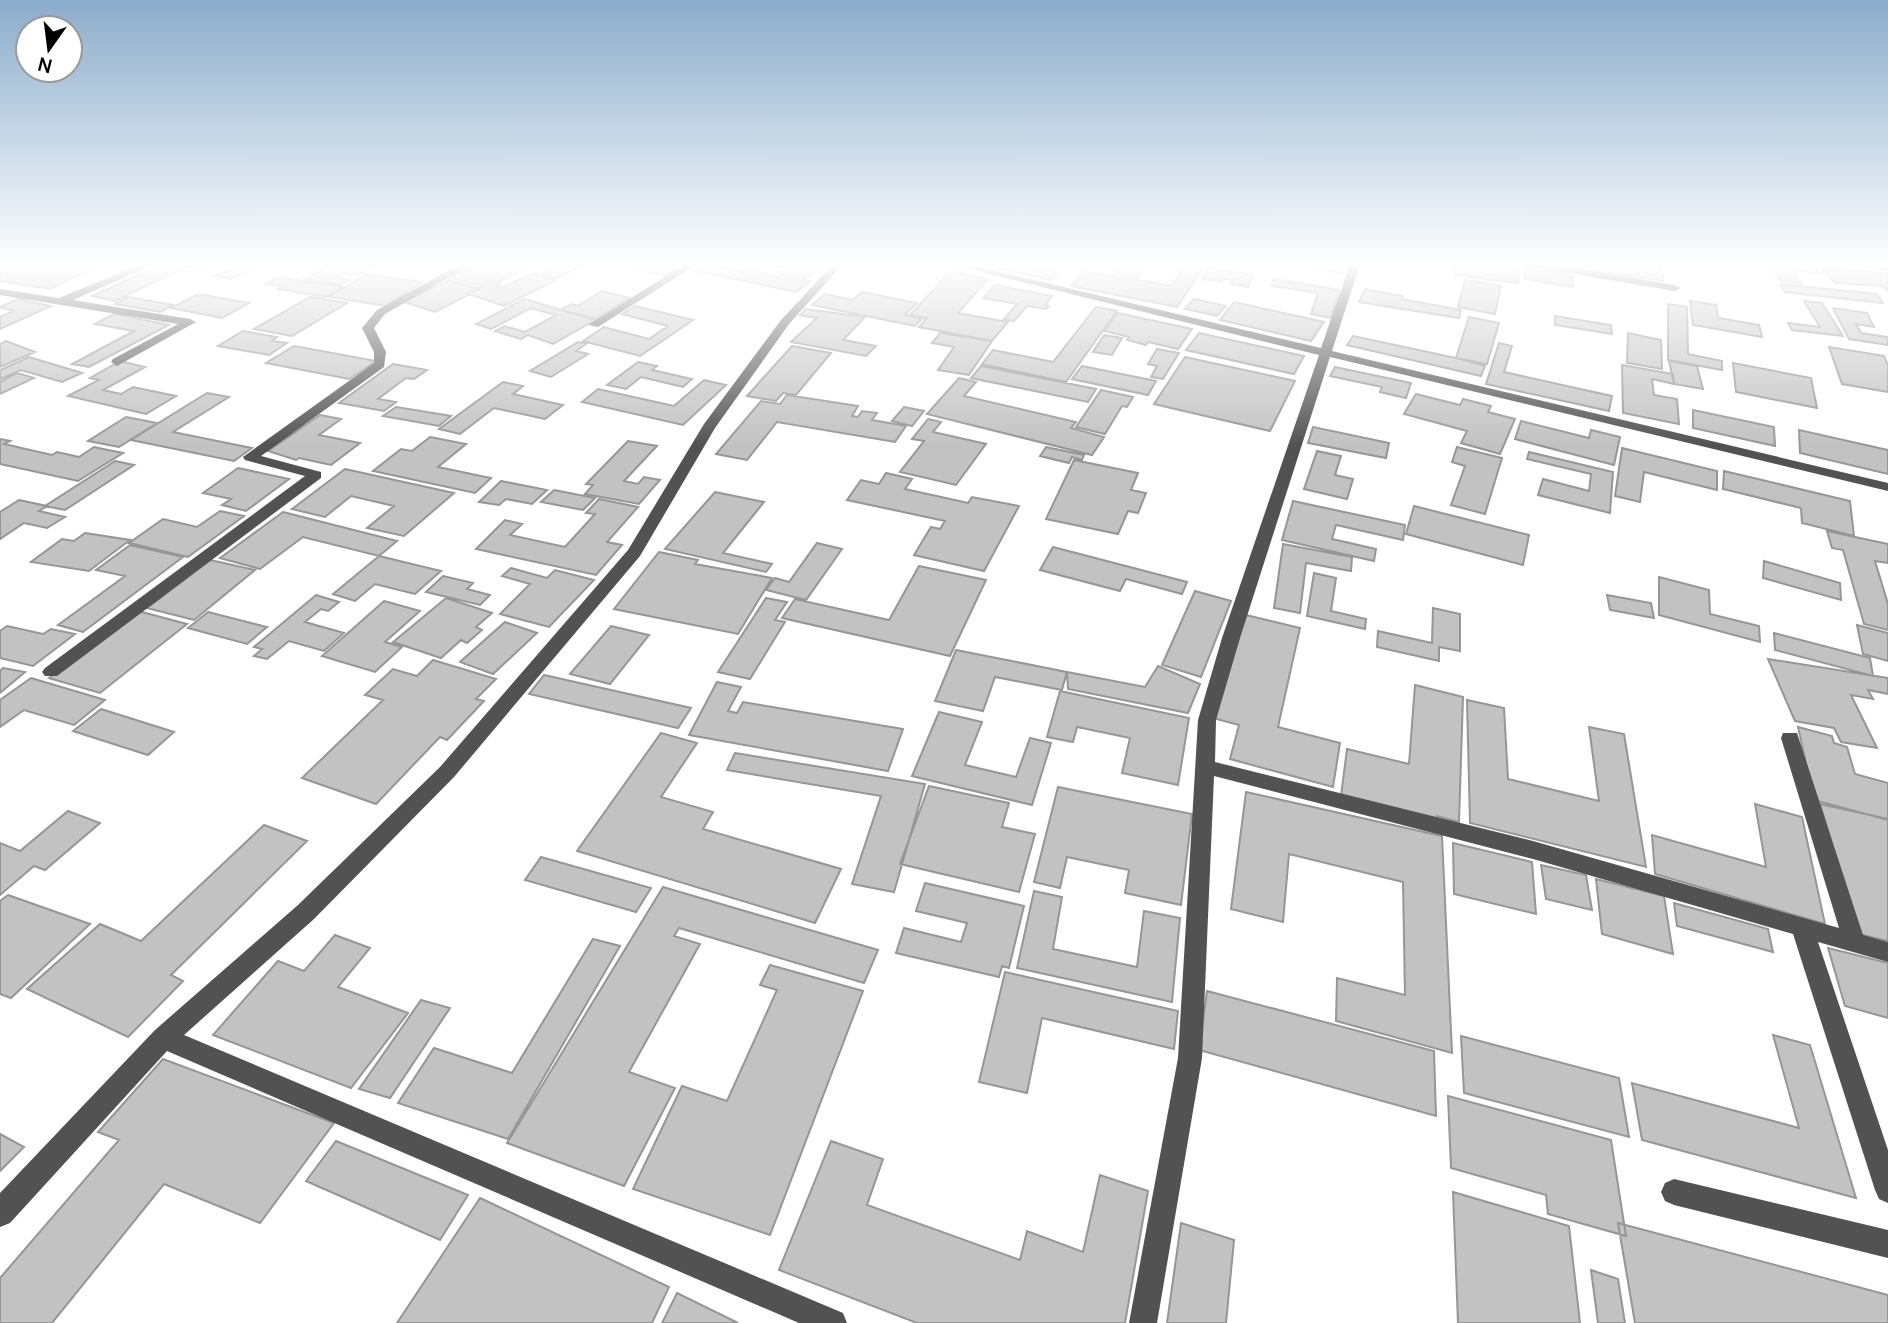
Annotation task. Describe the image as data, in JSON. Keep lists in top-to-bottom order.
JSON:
{
  "north": "bottom"
}
